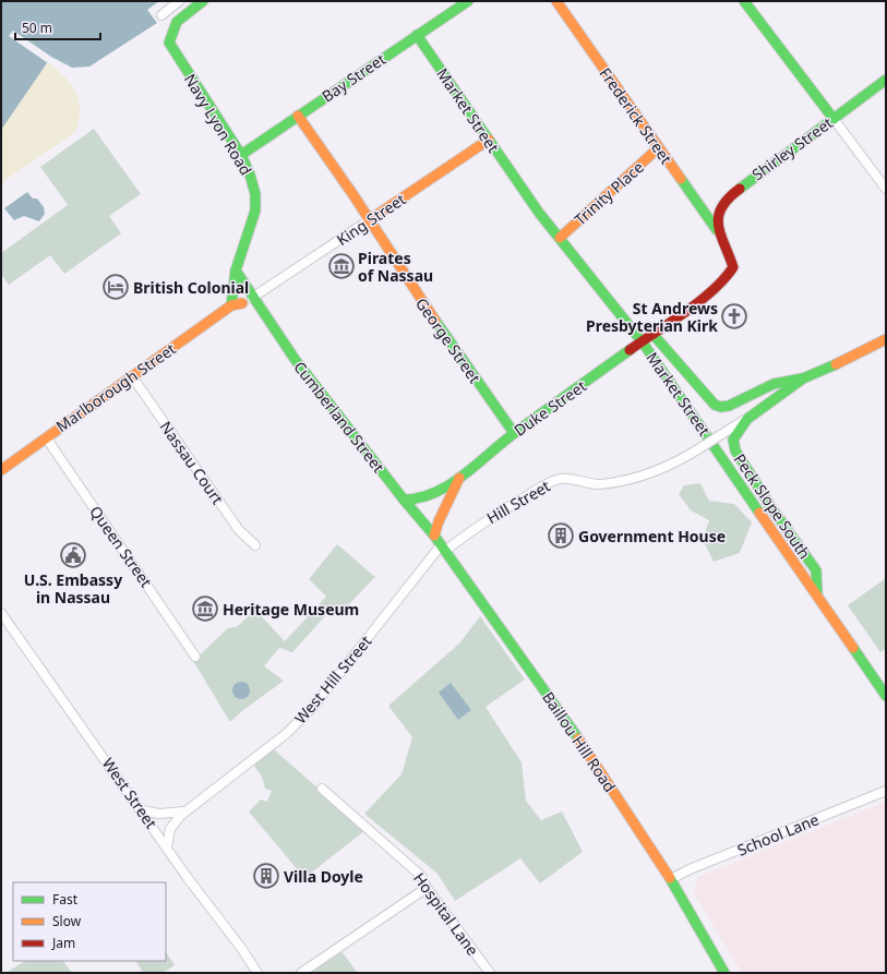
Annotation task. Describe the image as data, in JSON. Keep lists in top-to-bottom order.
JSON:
{
  "streets": {
    "main road": [
      "Bay Street",
      "Market Street",
      "Frederick Street",
      "Navy Lyon Road",
      "Shirley Street",
      "Trinity Place",
      "King Street",
      "George Street",
      "Marlborough Street",
      "Duke Street",
      "Cumberland Street",
      "Peck Slope South",
      "Baillou Hill Road"
    ],
    "street": [
      "Nassau Court",
      "Hill Street",
      "Queen Street",
      "West Hill Street",
      "West Street",
      "School Lane",
      "Hospital Lane"
    ]
  },
  "crossings": [
    ["Bay Street", "Market Street"],
    ["Bay Street", "Navy Lyon Road"],
    ["Bay Street", "George Street"],
    ["Market Street", "Trinity Place"],
    ["Market Street", "King Street"],
    ["Market Street", "Duke Street"],
    ["Market Street", "Peck Slope South"],
    ["Frederick Street", "Shirley Street"],
    ["Frederick Street", "Trinity Place"],
    ["Frederick Street", "Duke Street"],
    ["Navy Lyon Road", "Marlborough Street"],
    ["Navy Lyon Road", "Cumberland Street"],
    ["King Street", "George Street"],
    ["King Street", "Cumberland Street"],
    ["George Street", "Duke Street"],
    ["Marlborough Street", "Nassau Court"],
    ["Marlborough Street", "Queen Street"],
    ["Duke Street", "Cumberland Street"],
    ["Duke Street", "Baillou Hill Road"],
    ["Cumberland Street", "Baillou Hill Road"],
    ["Hill Street", "Peck Slope South"],
    ["Hill Street", "West Hill Street"],
    ["Hill Street", "Baillou Hill Road"],
    ["West Hill Street", "Baillou Hill Road"],
    ["West Hill Street", "West Street"],
    ["Baillou Hill Road", "School Lane"]
  ],
  "places": {
    "museum": ["Pirates of Nassau", "Heritage Museum"],
    "hotel": ["British Colonial"],
    "church": ["St Andrews Presbyterian Kirk"],
    "building": ["Government House", "Villa Doyle"],
    "public building": ["U.S. Embassy in Nassau"]
  },
  "legend": ["Fast", "Slow", "Jam"],
  "scale_bar": "50 m"
}
